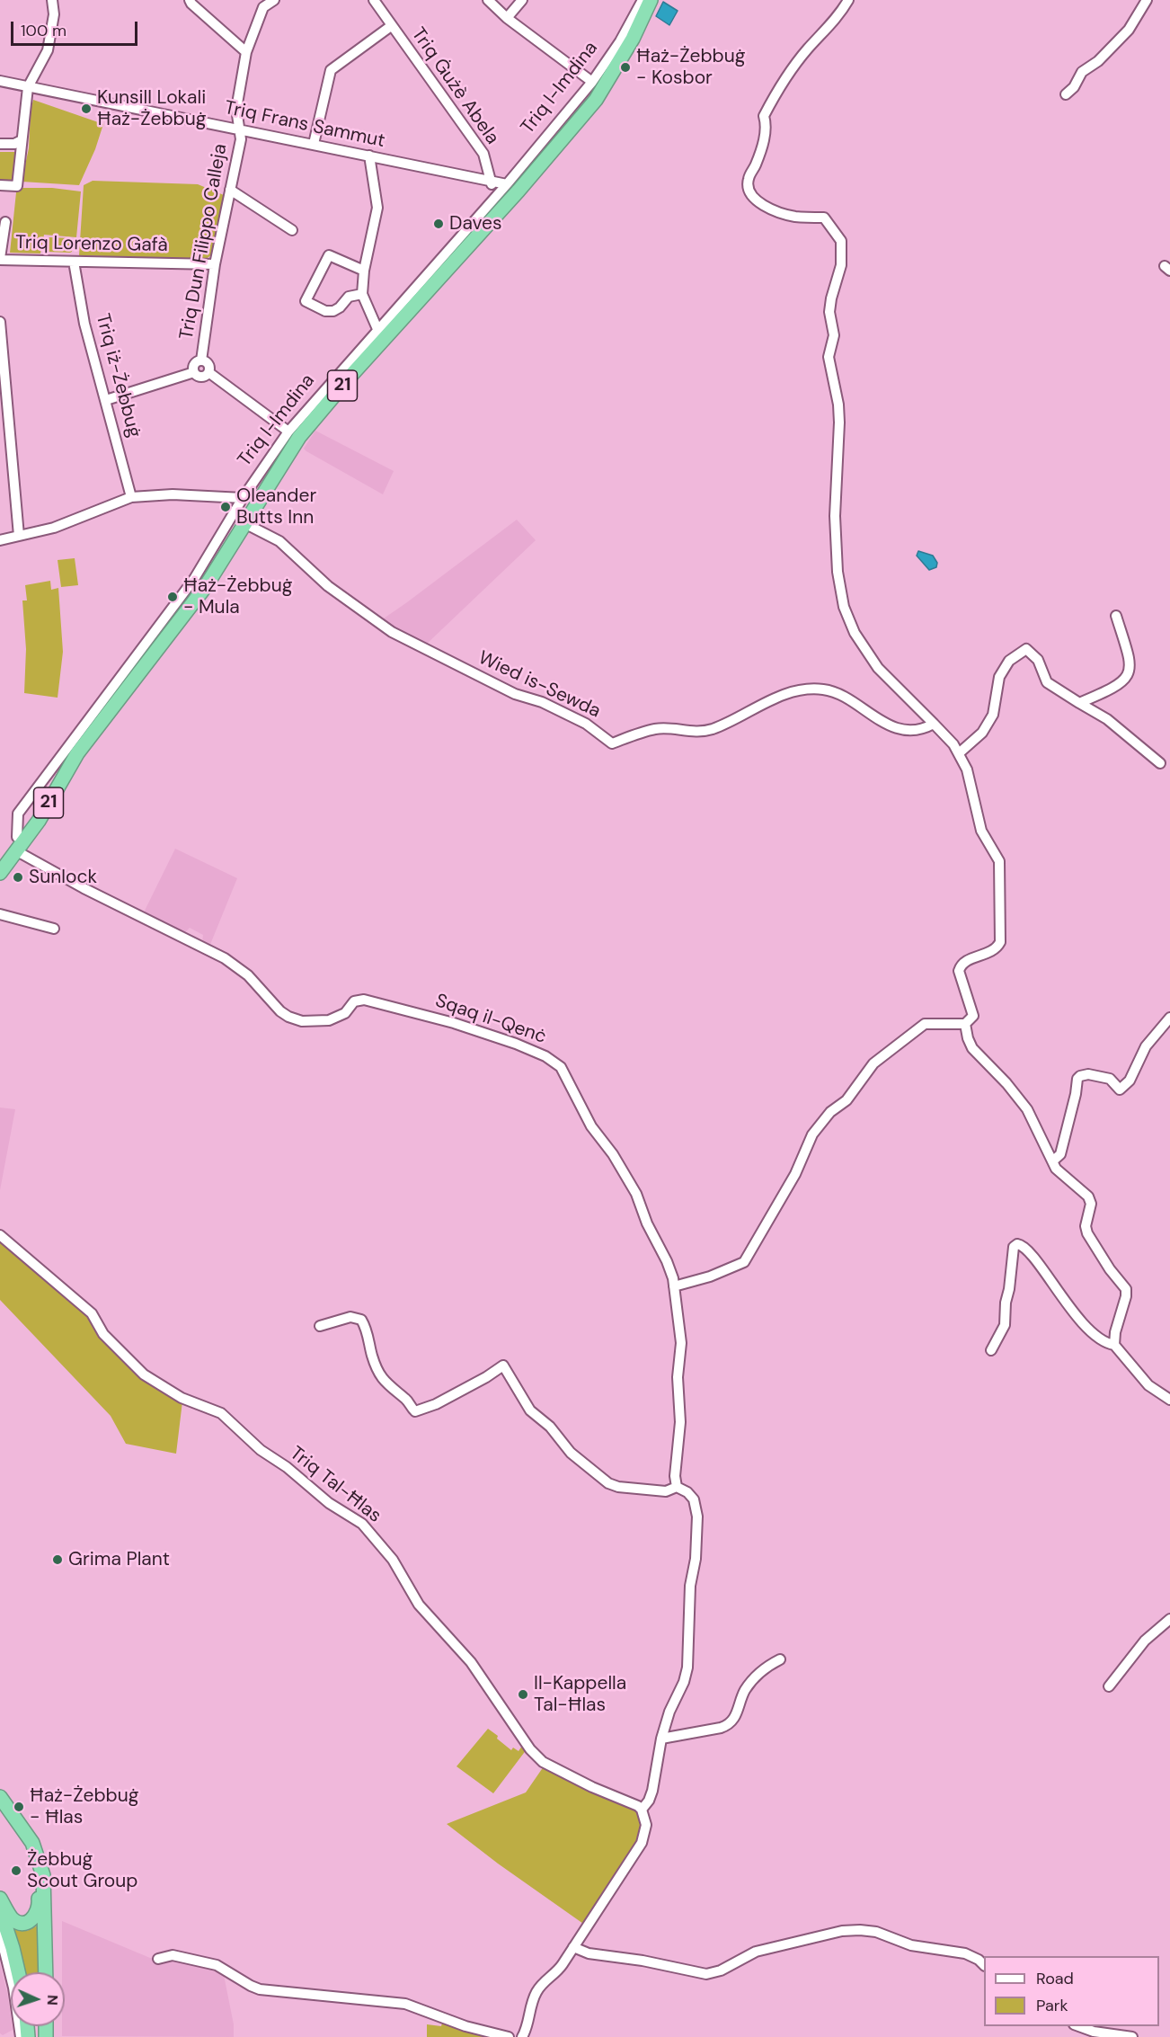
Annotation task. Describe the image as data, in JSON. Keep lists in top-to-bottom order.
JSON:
{
  "streets": {
    "highway": ["Triq l-Imdina", "21"],
    "street": [
      "Triq Ġużè Abela",
      "Triq Frans Sammut",
      "Triq Dun Filippo Calleja",
      "Triq Lorenzo Gafà",
      "Triq iż-Żebbuġ",
      "Wied is-Sewda",
      "Sqaq il-Qenċ",
      "Triq Tal-Ħlas"
    ]
  },
  "crossings": [
    ["Triq Ġużè Abela", "Triq l-Imdina"],
    ["Triq Ġużè Abela", "Triq Frans Sammut"],
    ["Triq l-Imdina", "Triq Frans Sammut"],
    ["Triq l-Imdina", "Wied is-Sewda"],
    ["Triq l-Imdina", "Sqaq il-Qenċ"],
    ["Triq Frans Sammut", "Triq Dun Filippo Calleja"],
    ["Triq Dun Filippo Calleja", "Triq Lorenzo Gafà"],
    ["Triq Lorenzo Gafà", "Triq iż-Żebbuġ"]
  ],
  "places": [
    "Ħaż-Żebbuġ - Kosbor",
    "Kunsill Lokali Ħaż-Żebbuġ",
    "Daves",
    "Oleander Butts Inn",
    "Ħaż-Żebbuġ - Mula",
    "Sunlock",
    "Grima Plant",
    "Il-Kappella Tal-Ħlas",
    "Ħaż-Żebbuġ - Ħlas",
    "Żebbuġ Scout Group"
  ],
  "legend": ["Road", "Park"],
  "scale_bar": "100 m",
  "north": "right"
}
